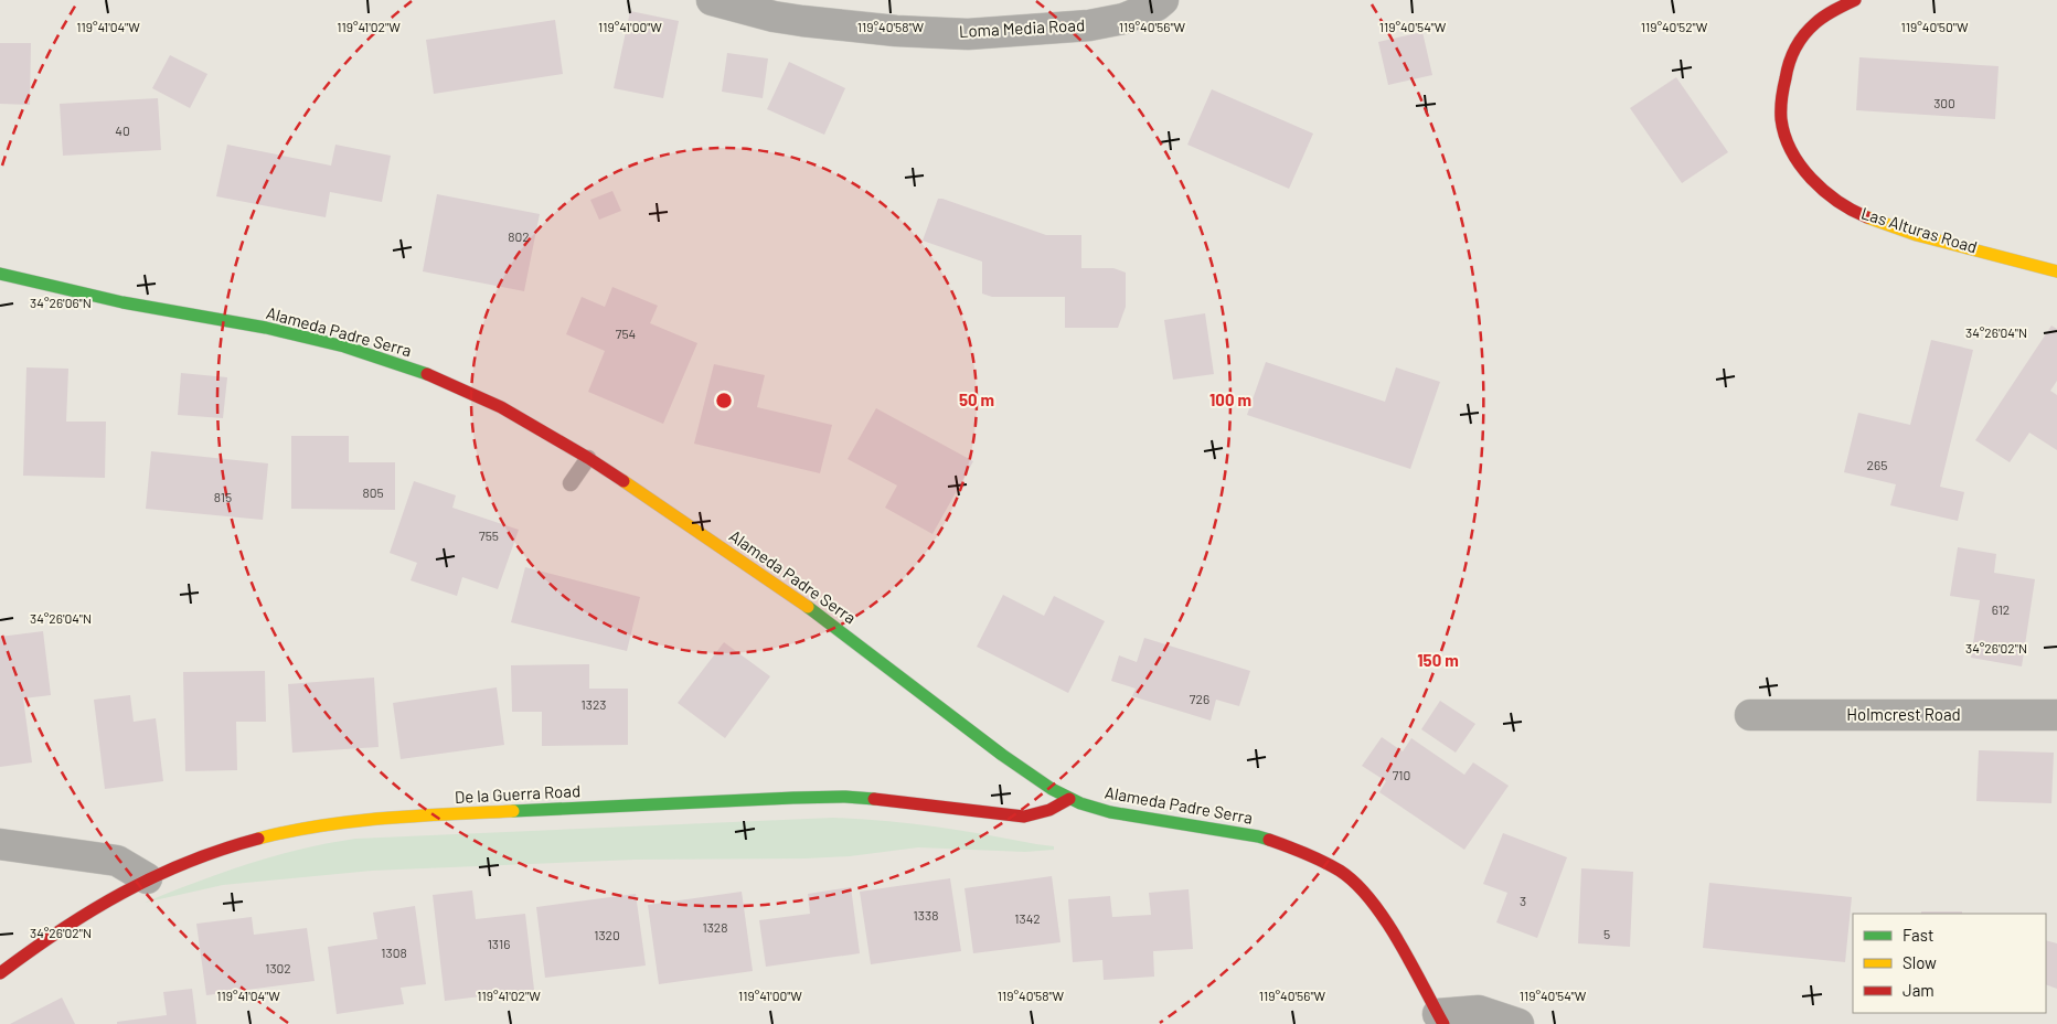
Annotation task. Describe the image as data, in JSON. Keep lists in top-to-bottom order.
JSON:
{
  "streets": {
    "street": [
      "Loma Media Road",
      "Las Alturas Road",
      "Alameda Padre Serra",
      "Holmcrest Road",
      "De la Guerra Road"
    ]
  },
  "crossings": [
    ["Alameda Padre Serra", "De la Guerra Road"]
  ],
  "house_numbers": [
    "300",
    "40",
    "802",
    "754",
    "265",
    "805",
    "815",
    "755",
    "612",
    "726",
    "1323",
    "710",
    "3",
    "1338",
    "1342",
    "1328",
    "5",
    "1320",
    "1316",
    "1308",
    "1302"
  ],
  "legend": ["Fast", "Slow", "Jam"],
  "coordinates": [
    "119°41'04\"W",
    "119°41'02\"W",
    "119°41'00\"W",
    "119°40'58\"W",
    "119°40'56\"W",
    "119°40'54\"W",
    "119°40'52\"W",
    "119°40'50\"W",
    "34°26'06\"N",
    "34°26'04\"N",
    "34°26'02\"N"
  ],
  "rings": ["50 m", "100 m", "150 m"]
}
